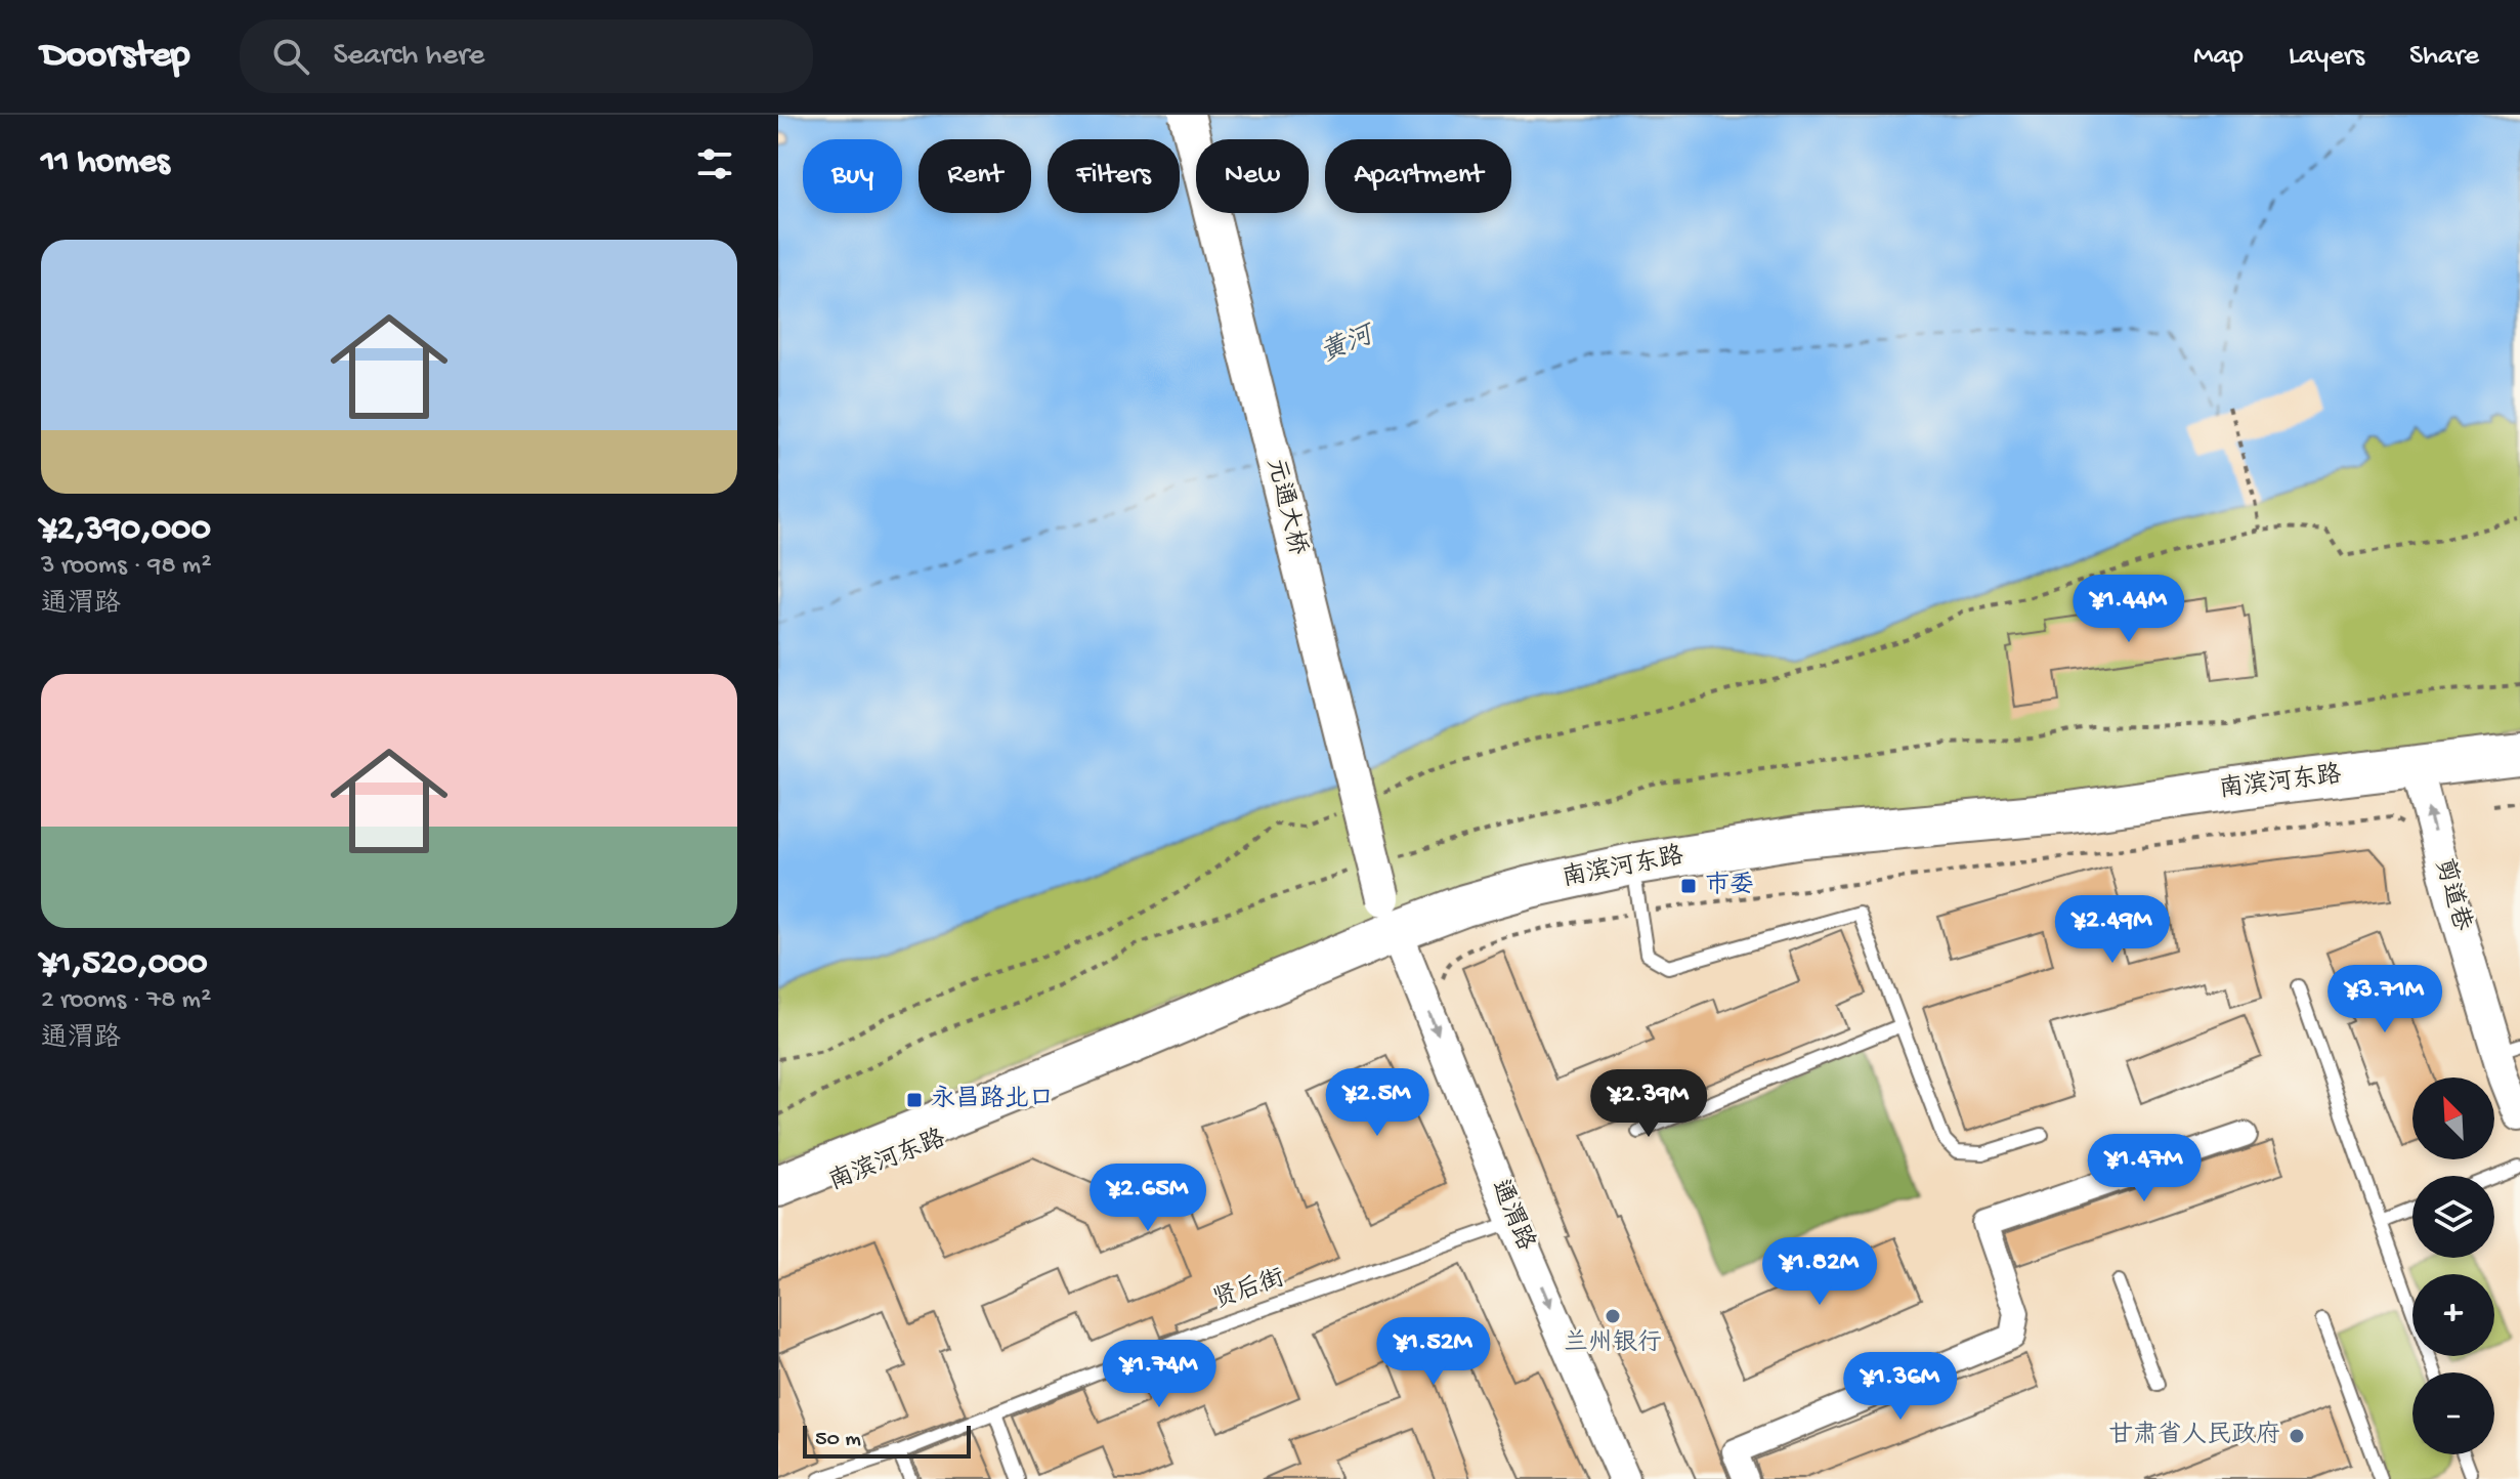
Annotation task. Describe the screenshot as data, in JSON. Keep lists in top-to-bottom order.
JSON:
{
  "streets": {
    "highway": ["南滨河东路"],
    "main road": ["元通大桥"],
    "street": ["剪道巷", "通渭路"],
    "lane": ["贤后街"]
  },
  "crossings": [
    ["南滨河东路", "剪道巷"],
    ["南滨河东路", "通渭路"],
    ["通渭路", "贤后街"]
  ],
  "one_way": ["剪道巷", "通渭路"],
  "water": ["黄河"],
  "places": {
    "transit": ["市委", "永昌路北口"],
    "other": ["兰州银行", "甘肃省人民政府"]
  },
  "scale_bar": "50 m",
  "north": "top left",
  "page": {
    "header": "Doorstep",
    "search": "Search here",
    "nav": ["Map", "Layers", "Share"],
    "heading": "11 homes",
    "chip": [
      "Buy",
      "Rent",
      "Filters",
      "New",
      "Apartment"
    ],
    "list": [
      {
        "name": "¥2,390,000",
        "note": "3 rooms · 98 m² · 通渭路"
      },
      {
        "name": "¥1,520,000",
        "note": "2 rooms · 78 m² · 通渭路"
      }
    ],
    "price": [
      "¥1.44M",
      "¥2.49M",
      "¥3.71M",
      "¥2.5M",
      "¥2.39M",
      "¥1.47M",
      "¥2.65M",
      "¥1.82M",
      "¥1.52M",
      "¥1.74M",
      "¥1.36M"
    ],
    "map_buttons": ["+", "−"],
    "scale": "50 m"
  }
}
